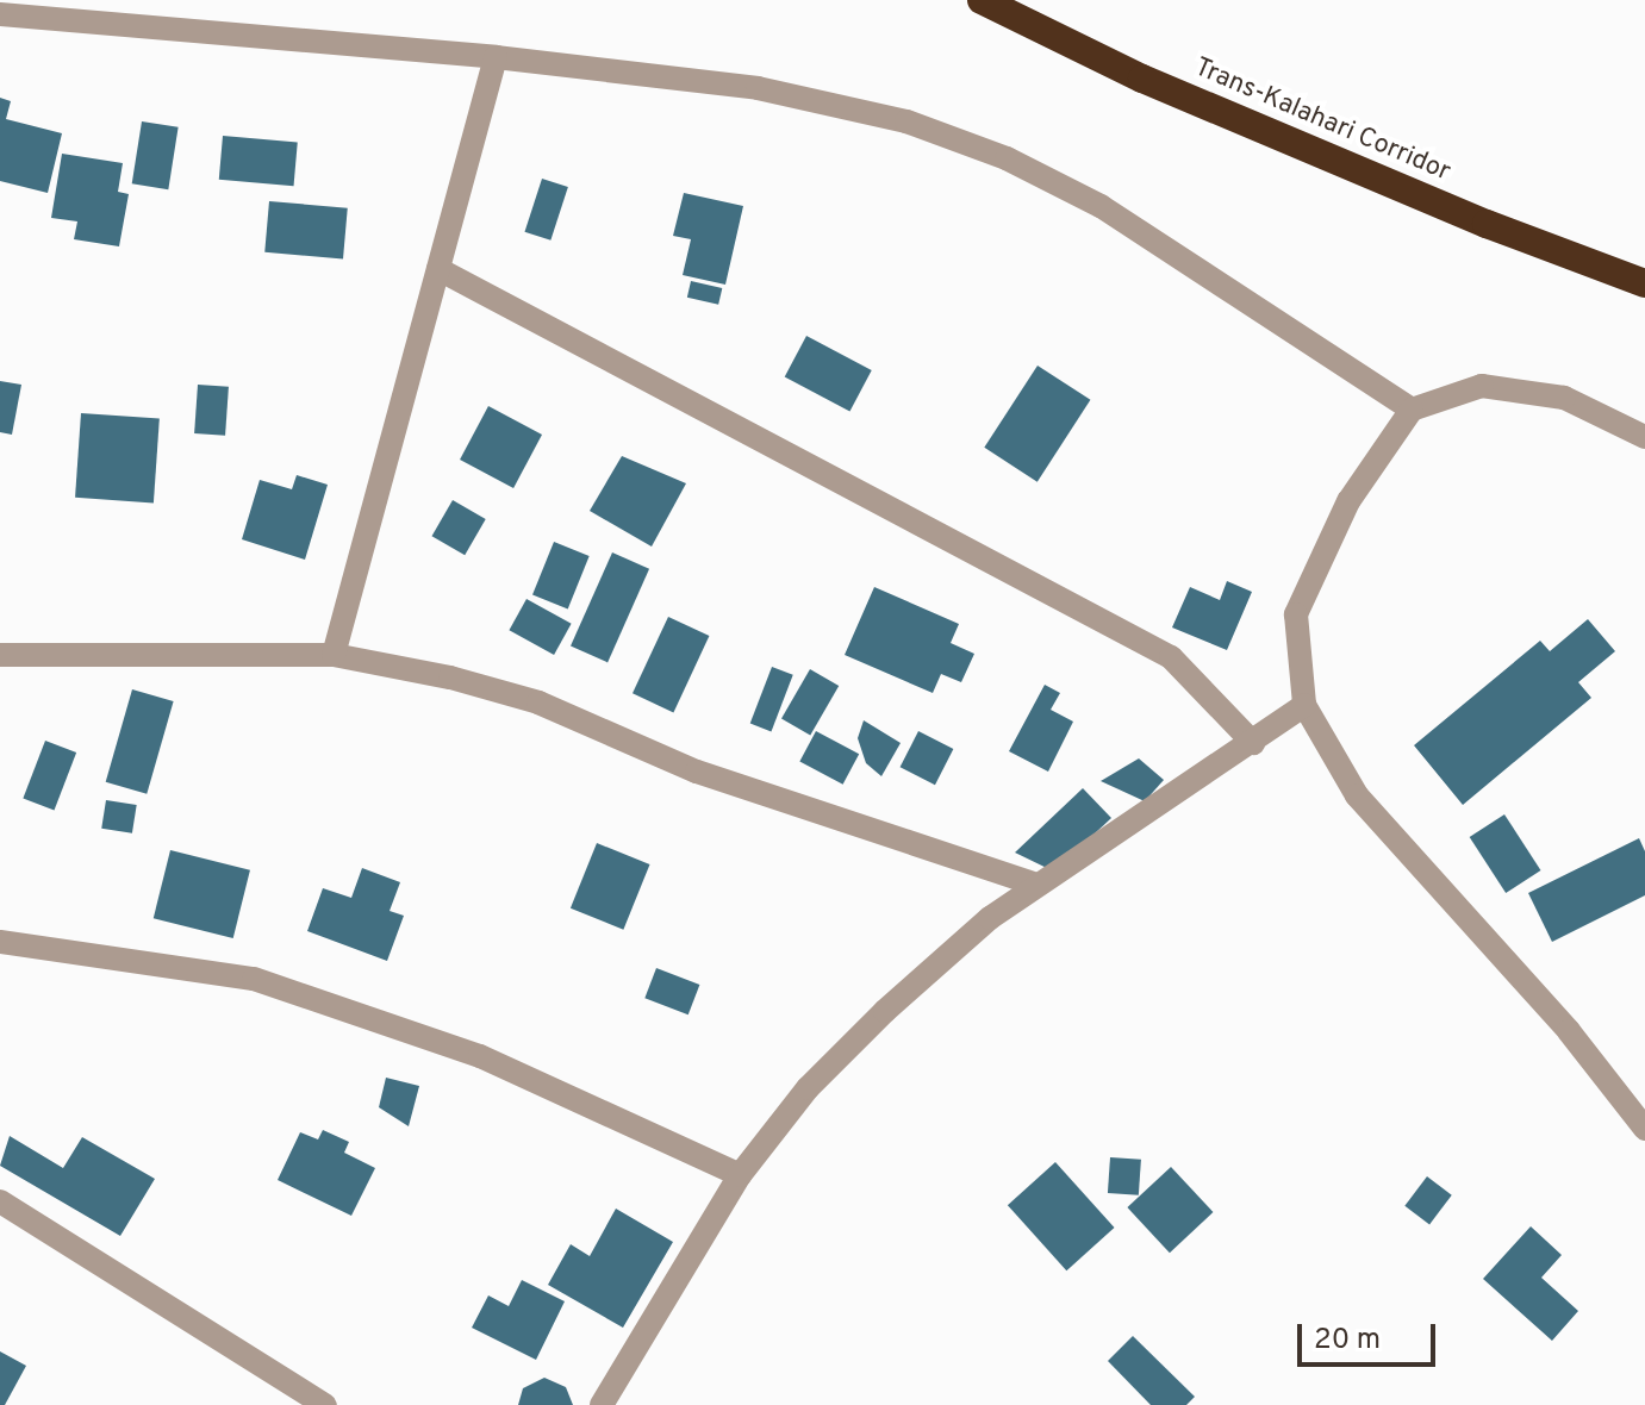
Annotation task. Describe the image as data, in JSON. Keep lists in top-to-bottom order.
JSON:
{
  "streets": {
    "highway": ["Trans-Kalahari Corridor"]
  },
  "scale_bar": "20 m"
}
